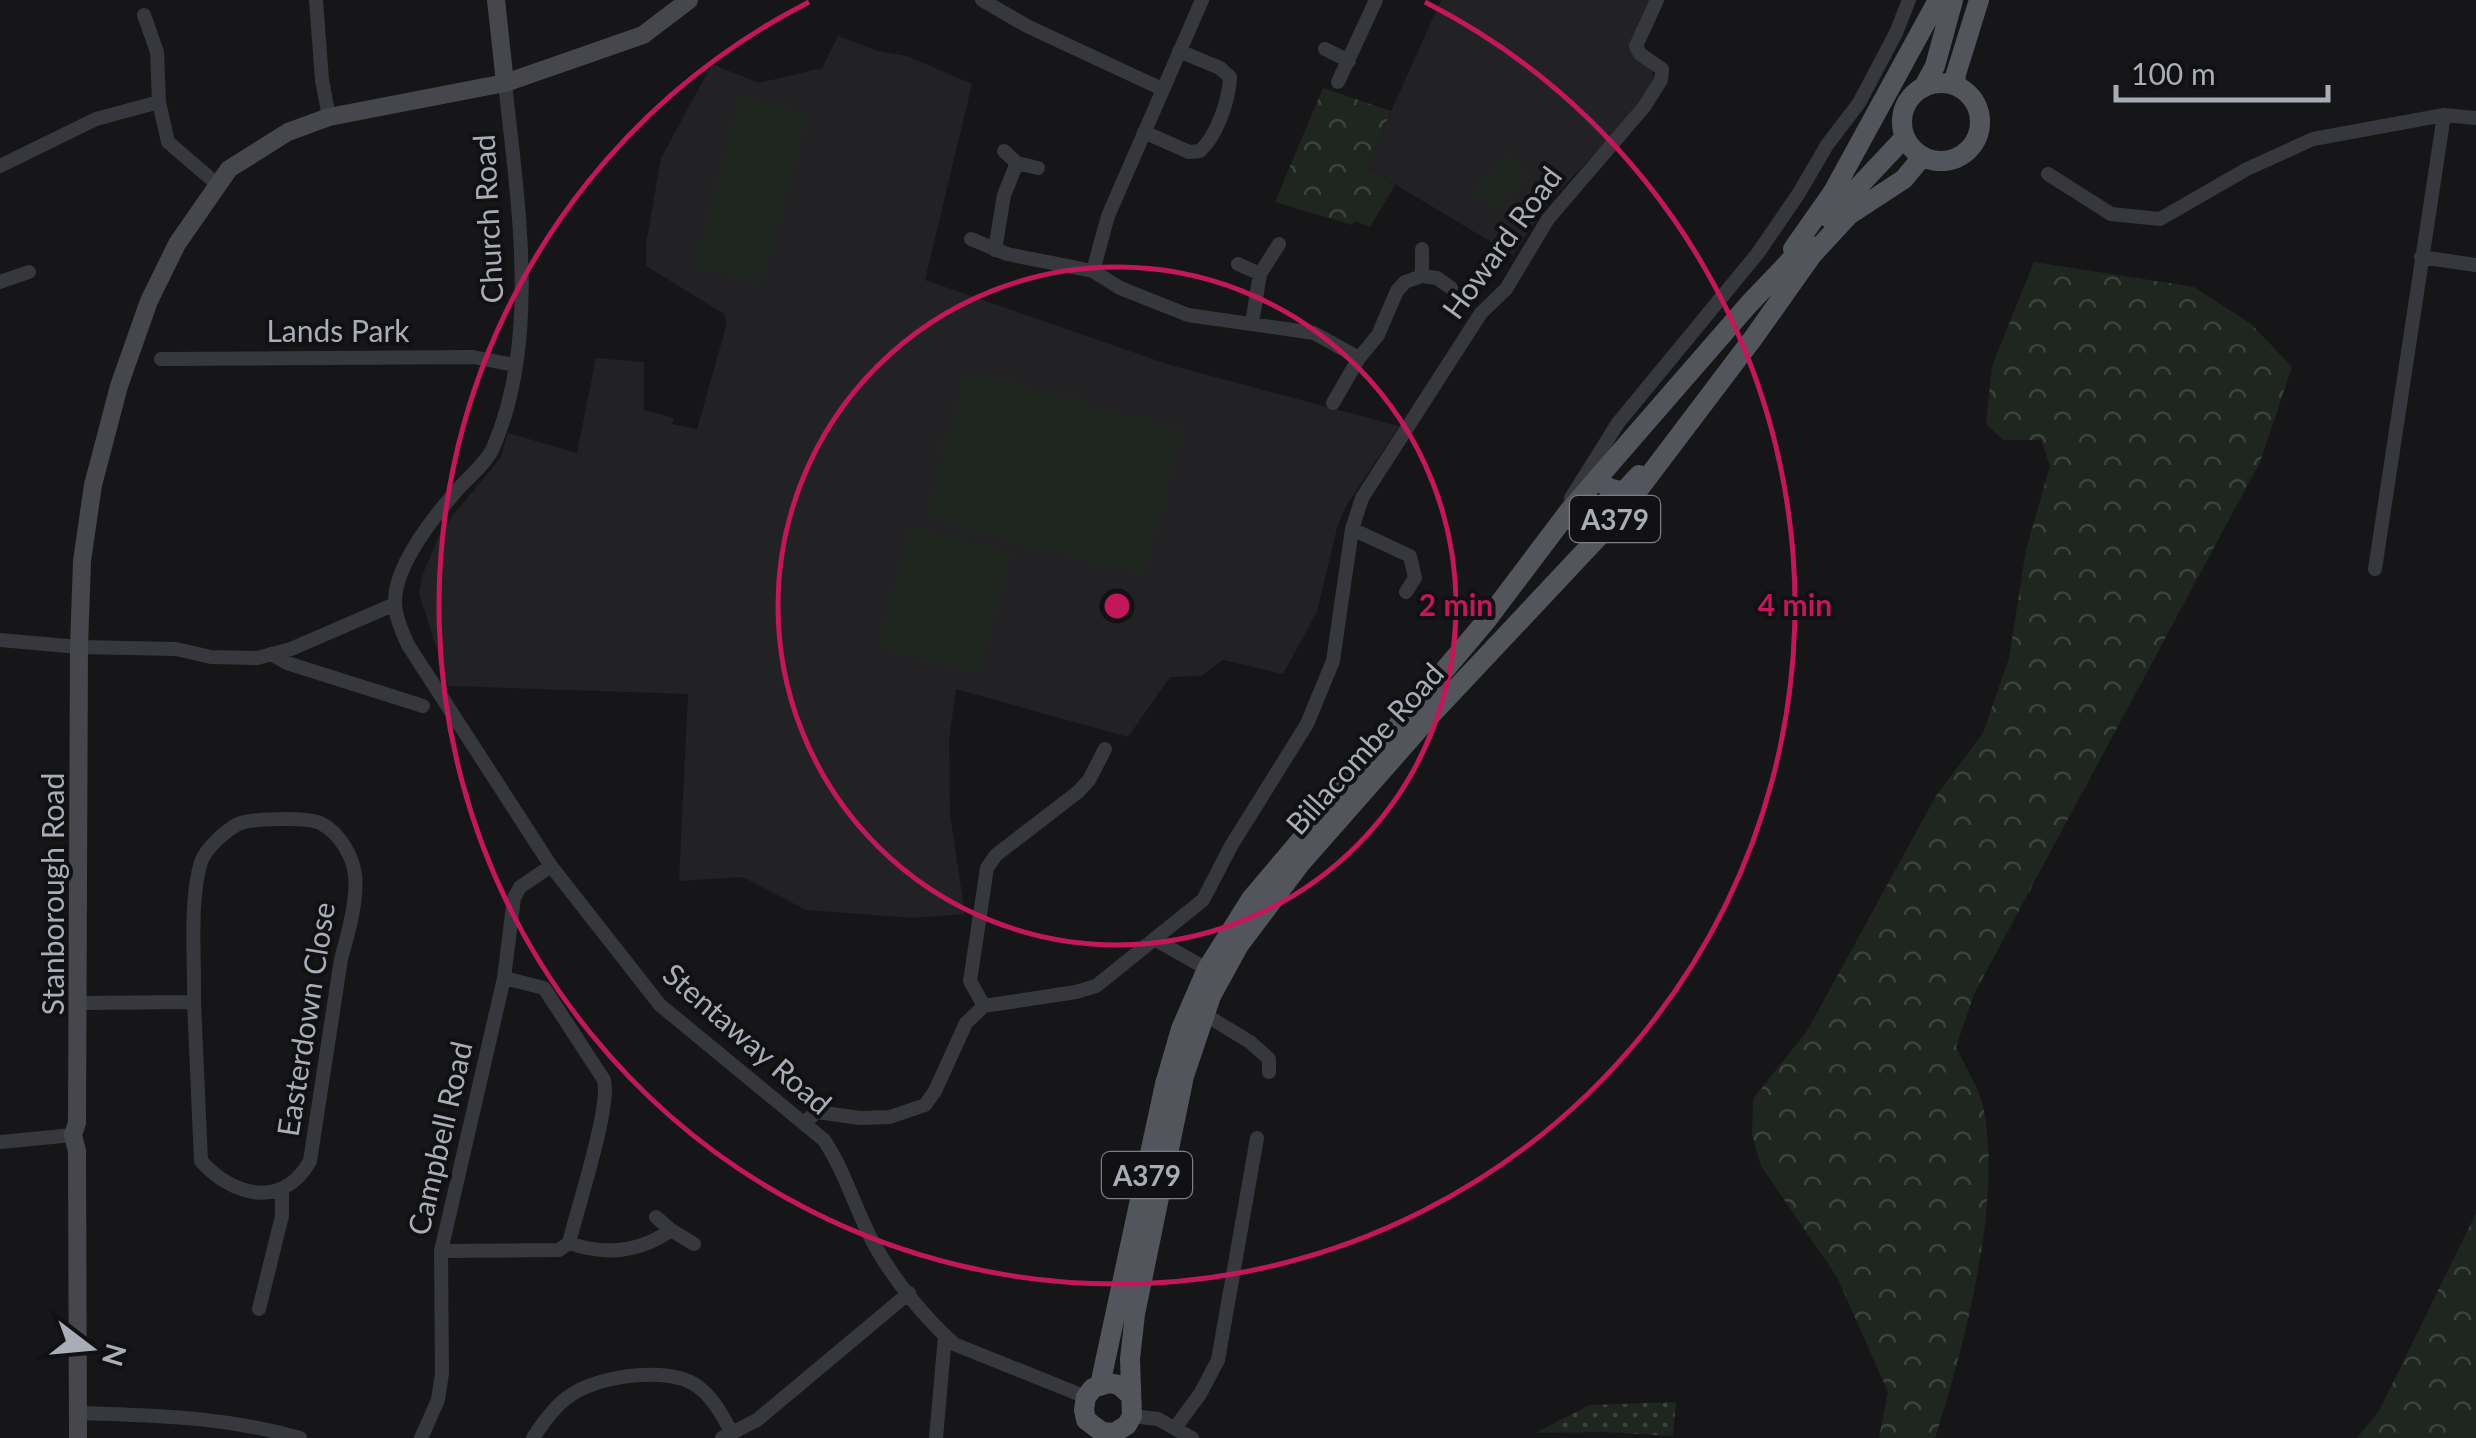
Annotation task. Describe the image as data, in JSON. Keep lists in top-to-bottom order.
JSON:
{
  "streets": {
    "main road": ["A379", "Billacombe Road"],
    "street": [
      "Church Road",
      "Howard Road",
      "Lands Park",
      "Stanborough Road",
      "Easterdown Close",
      "Stentaway Road",
      "Campbell Road"
    ]
  },
  "crossings": [
    ["Church Road", "Lands Park"],
    ["Church Road", "Stanborough Road"],
    ["Church Road", "Stentaway Road"],
    ["A379", "Billacombe Road"],
    ["A379", "Stentaway Road"],
    ["Billacombe Road", "Stentaway Road"],
    ["Stentaway Road", "Campbell Road"]
  ],
  "scale_bar": "100 m",
  "north": "right",
  "rings": ["2 min", "4 min"]
}
